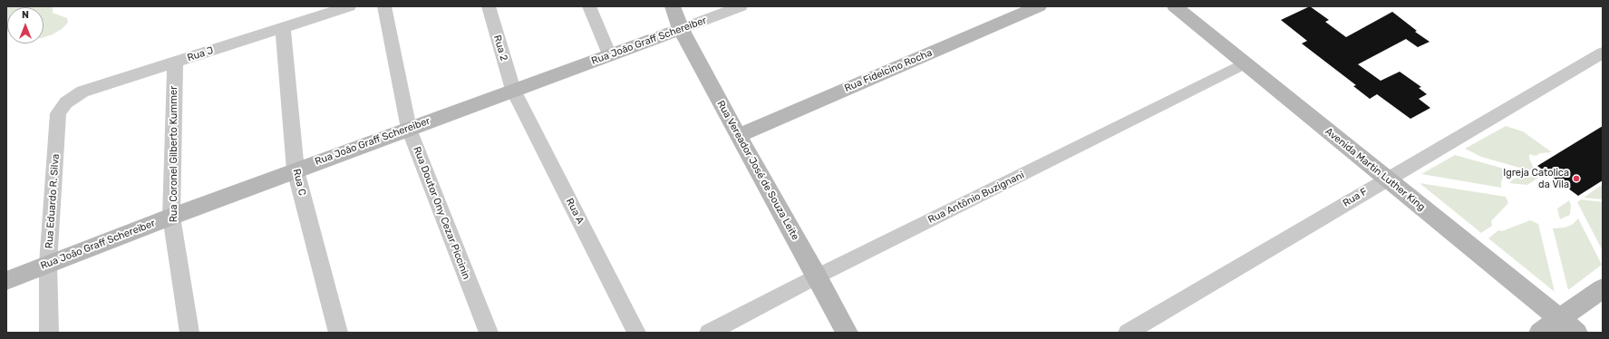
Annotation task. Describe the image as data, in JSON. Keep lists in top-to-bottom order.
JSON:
{
  "streets": {
    "street": [
      "Rua João Graff Schereiber",
      "Rua 2",
      "Rua J",
      "Rua Fidelcino Rocha",
      "Rua Coronel Gilberto Kummer",
      "Avenida Martin Luther King",
      "Rua Vereador José de Souza Leite",
      "Rua C",
      "Rua Antônio Buzignani",
      "Rua F",
      "Rua Eduardo R. Silva",
      "Rua A",
      "Rua Doutor Ony Cezar Piccinin"
    ]
  },
  "crossings": [
    ["Rua João Graff Schereiber", "Rua 2"],
    ["Rua João Graff Schereiber", "Rua Coronel Gilberto Kummer"],
    ["Rua João Graff Schereiber", "Rua Vereador José de Souza Leite"],
    ["Rua João Graff Schereiber", "Rua C"],
    ["Rua João Graff Schereiber", "Rua Eduardo R. Silva"],
    ["Rua João Graff Schereiber", "Rua A"],
    ["Rua João Graff Schereiber", "Rua Doutor Ony Cezar Piccinin"],
    ["Rua 2", "Rua A"],
    ["Rua J", "Rua Coronel Gilberto Kummer"],
    ["Rua J", "Rua C"],
    ["Rua J", "Rua Eduardo R. Silva"],
    ["Rua Fidelcino Rocha", "Rua Vereador José de Souza Leite"],
    ["Avenida Martin Luther King", "Rua Antônio Buzignani"],
    ["Avenida Martin Luther King", "Rua F"],
    ["Rua Vereador José de Souza Leite", "Rua Antônio Buzignani"]
  ],
  "places": ["Igreja Catolica da Vila"],
  "north": "top"
}
